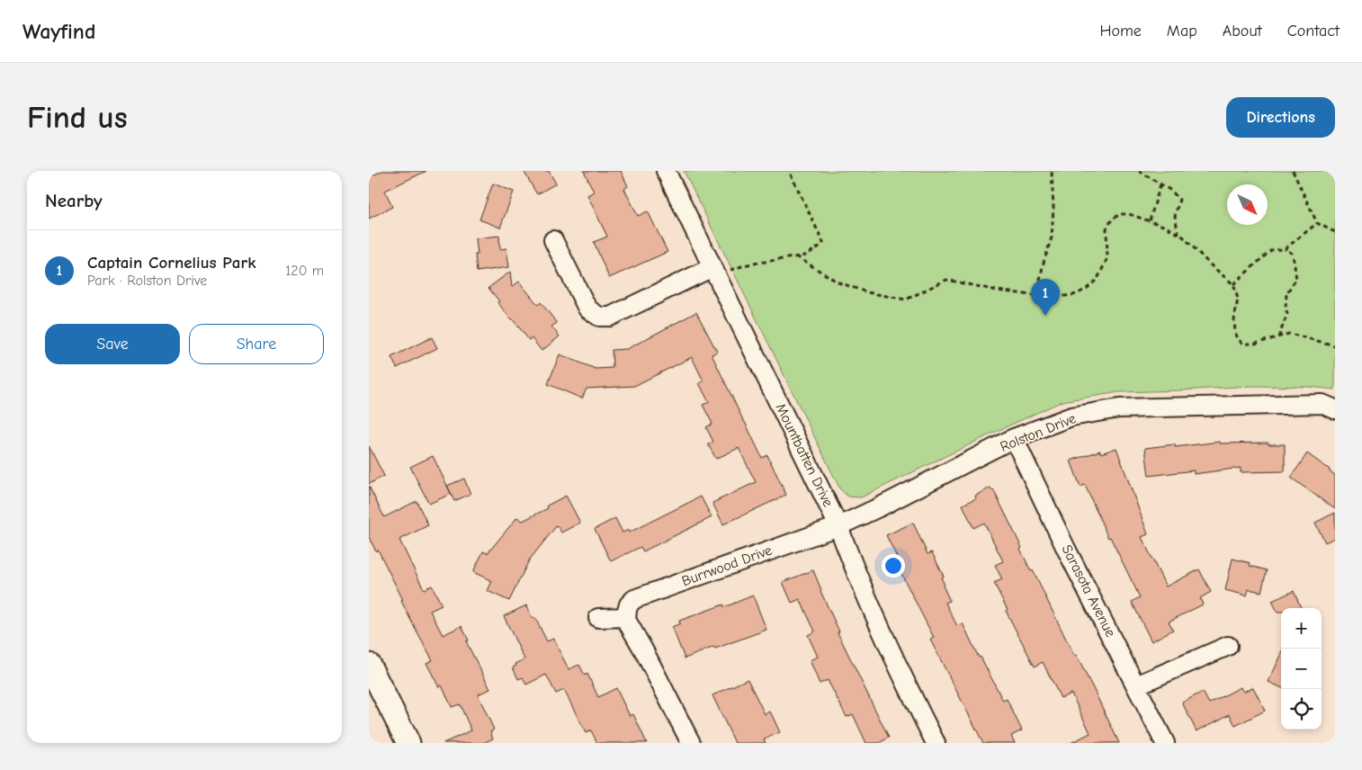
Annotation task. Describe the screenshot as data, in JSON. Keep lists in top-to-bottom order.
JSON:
{
  "streets": {
    "street": [
      "Rolston Drive",
      "Mountbatten Drive",
      "Burrwood Drive",
      "Sarasota Avenue"
    ]
  },
  "crossings": [
    ["Rolston Drive", "Mountbatten Drive"],
    ["Rolston Drive", "Burrwood Drive"],
    ["Rolston Drive", "Sarasota Avenue"],
    ["Mountbatten Drive", "Burrwood Drive"]
  ],
  "north": "bottom right",
  "page": {
    "header": "Wayfind",
    "nav": [
      "Home",
      "Map",
      "About",
      "Contact"
    ],
    "buttons": [
      "Directions",
      ["Save", "Share"]
    ],
    "title": "Find us",
    "heading": "Nearby",
    "list": [
      {
        "mark": "1",
        "name": "Captain Cornelius Park",
        "note": "Park · Rolston Drive",
        "value": "120 m"
      }
    ],
    "pins": "1",
    "map_buttons": ["+", "−"]
  }
}
